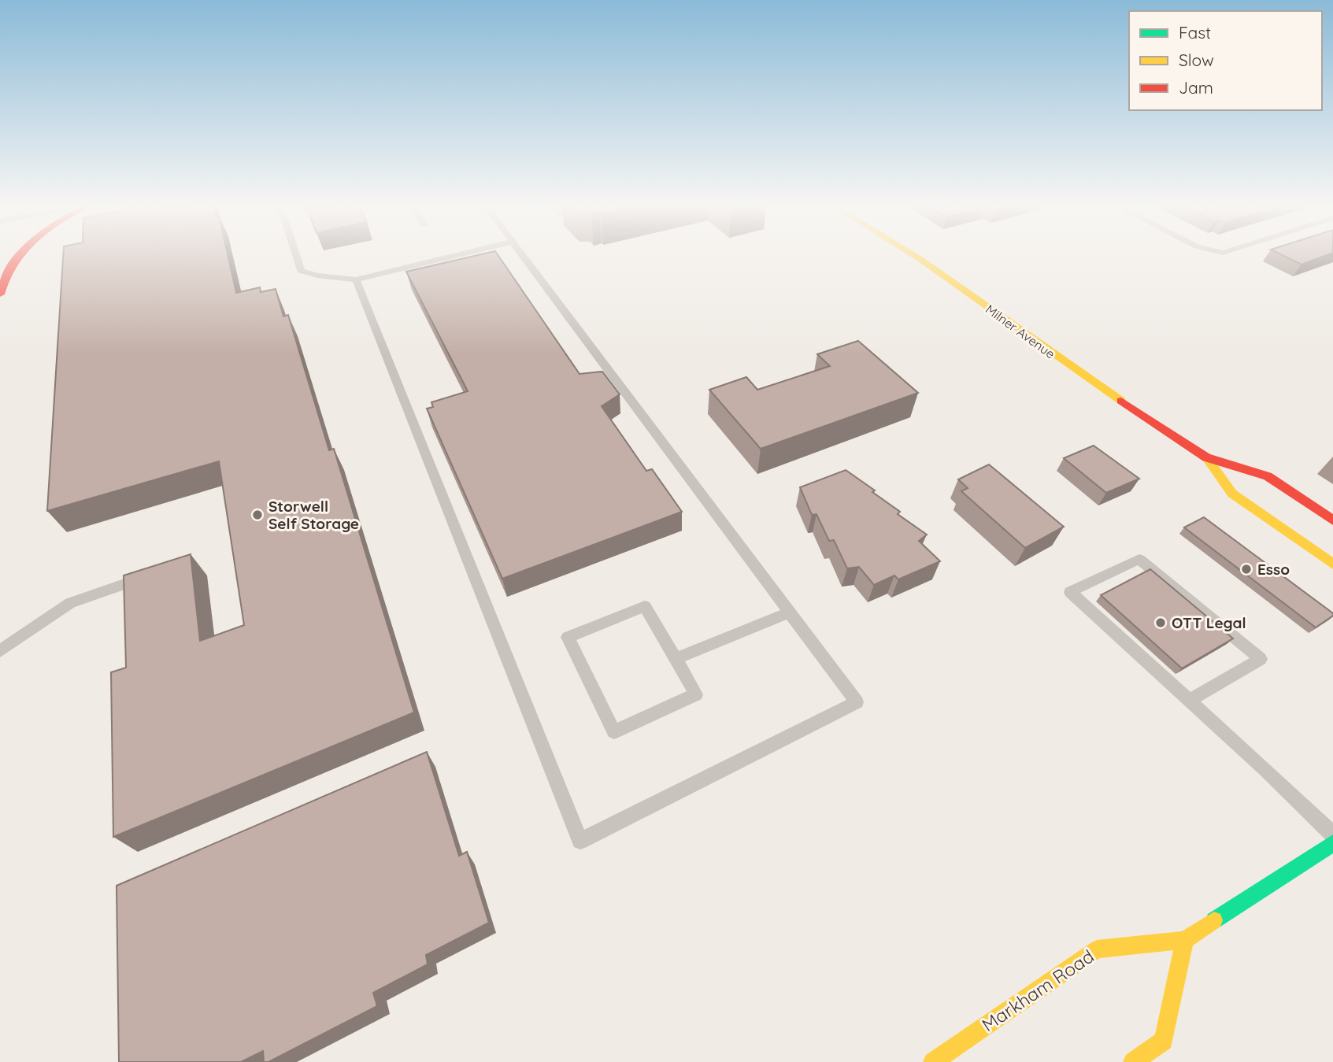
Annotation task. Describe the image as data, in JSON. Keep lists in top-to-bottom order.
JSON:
{
  "streets": {
    "main road": ["Milner Avenue", "Markham Road"]
  },
  "places": ["Storwell Self Storage", "Esso", "OTT Legal"],
  "legend": ["Fast", "Slow", "Jam"]
}
